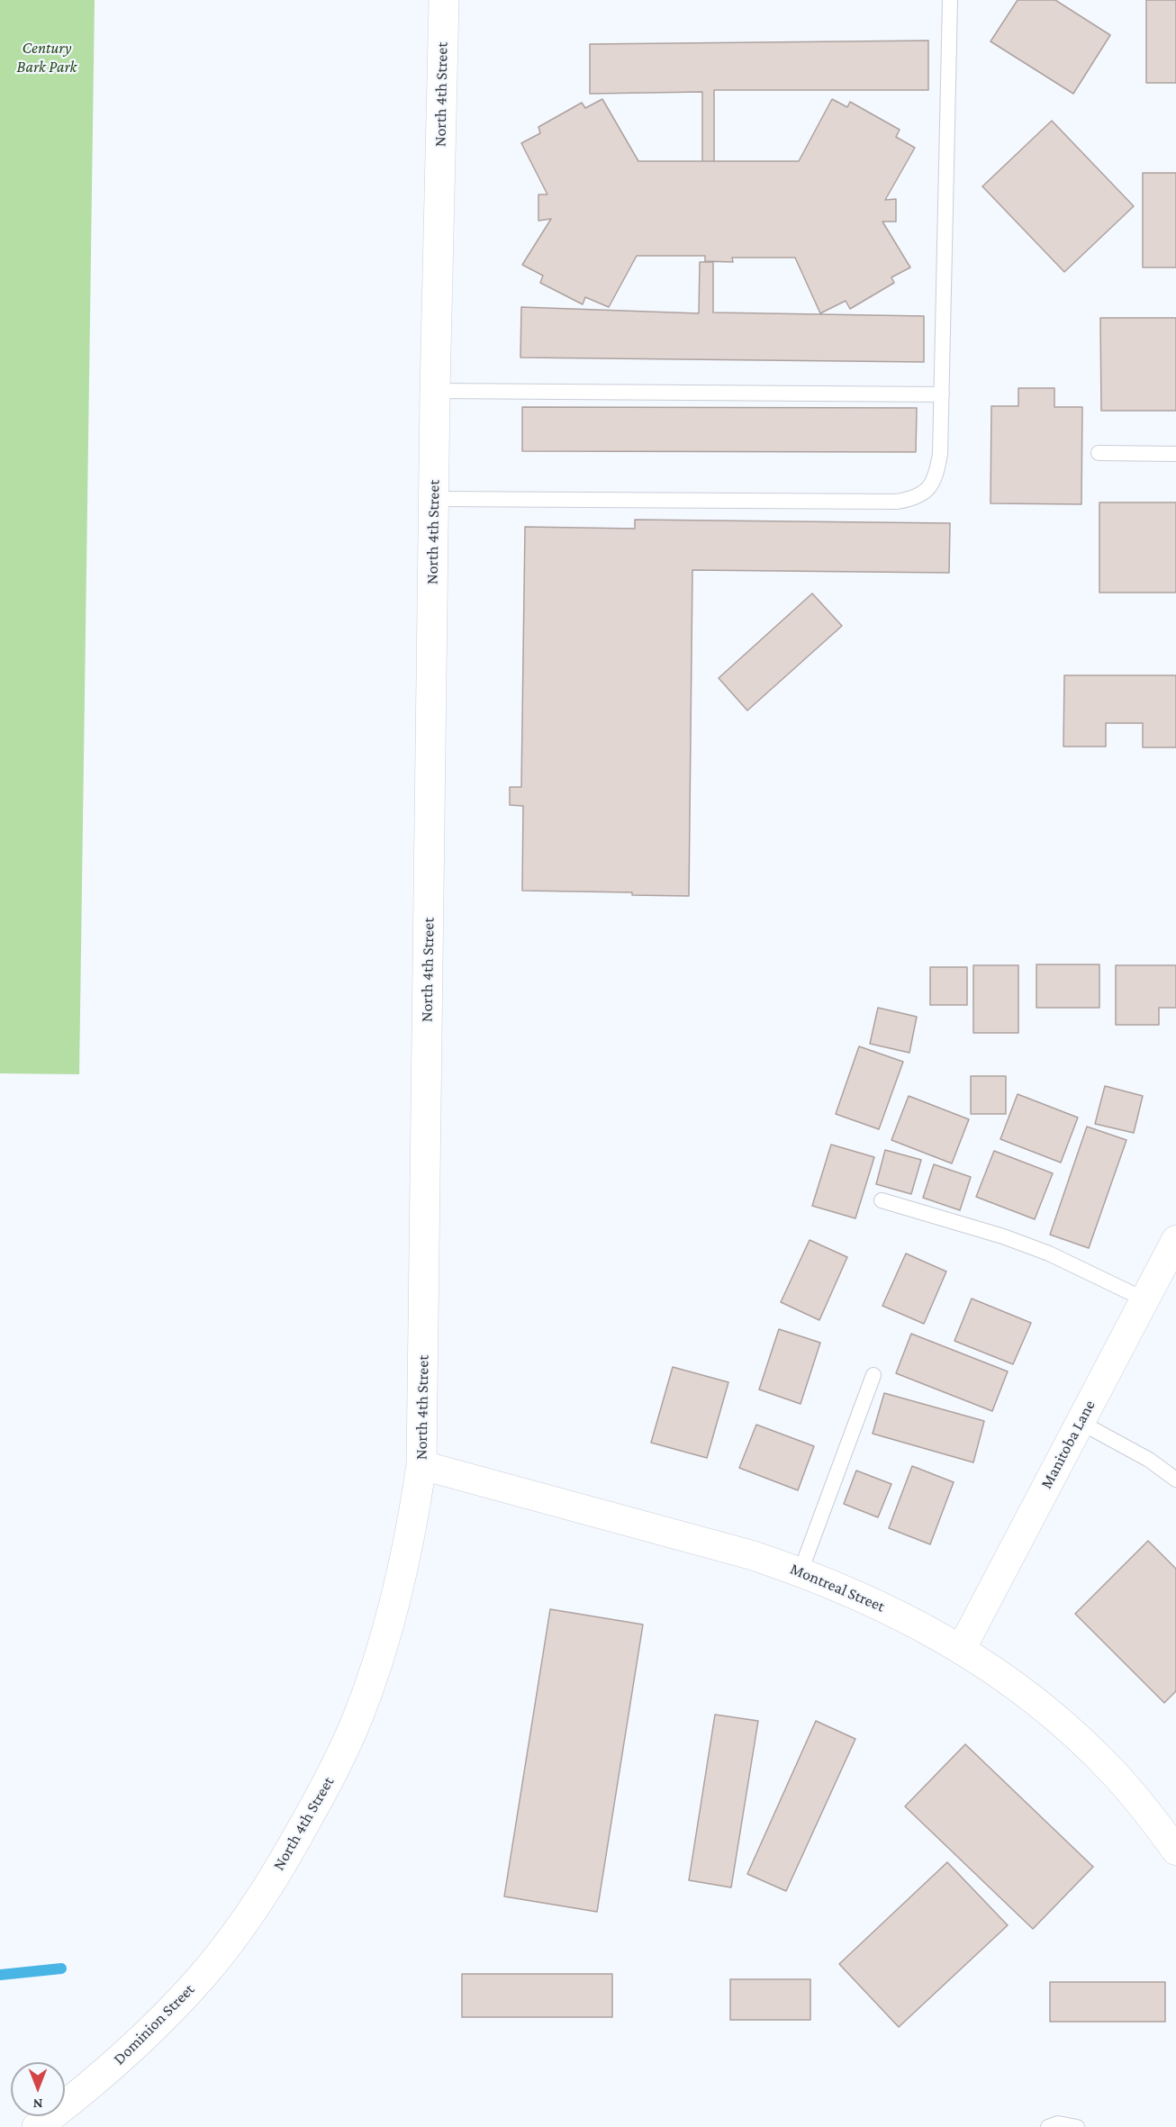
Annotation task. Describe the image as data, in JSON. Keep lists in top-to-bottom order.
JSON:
{
  "streets": {
    "street": [
      "North 4th Street",
      "Manitoba Lane",
      "Montreal Street",
      "Dominion Street"
    ]
  },
  "crossings": [
    ["North 4th Street", "Montreal Street"],
    ["North 4th Street", "Dominion Street"],
    ["Manitoba Lane", "Montreal Street"]
  ],
  "parks": ["Century Bark Park"],
  "north": "bottom"
}
